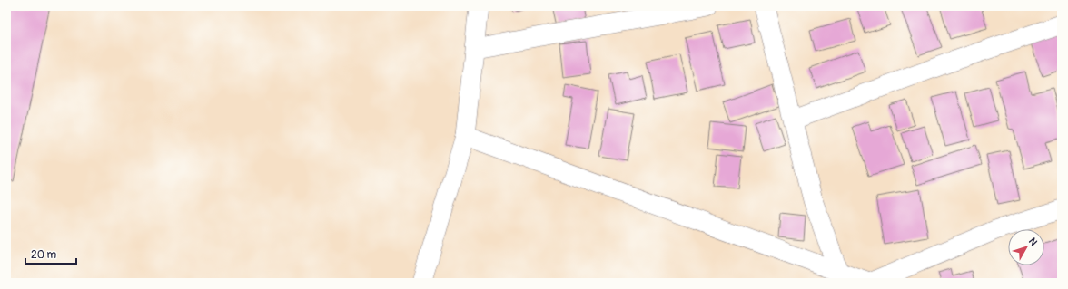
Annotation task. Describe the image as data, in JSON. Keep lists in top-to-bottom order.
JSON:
{
  "scale_bar": "20 m",
  "north": "top right"
}
